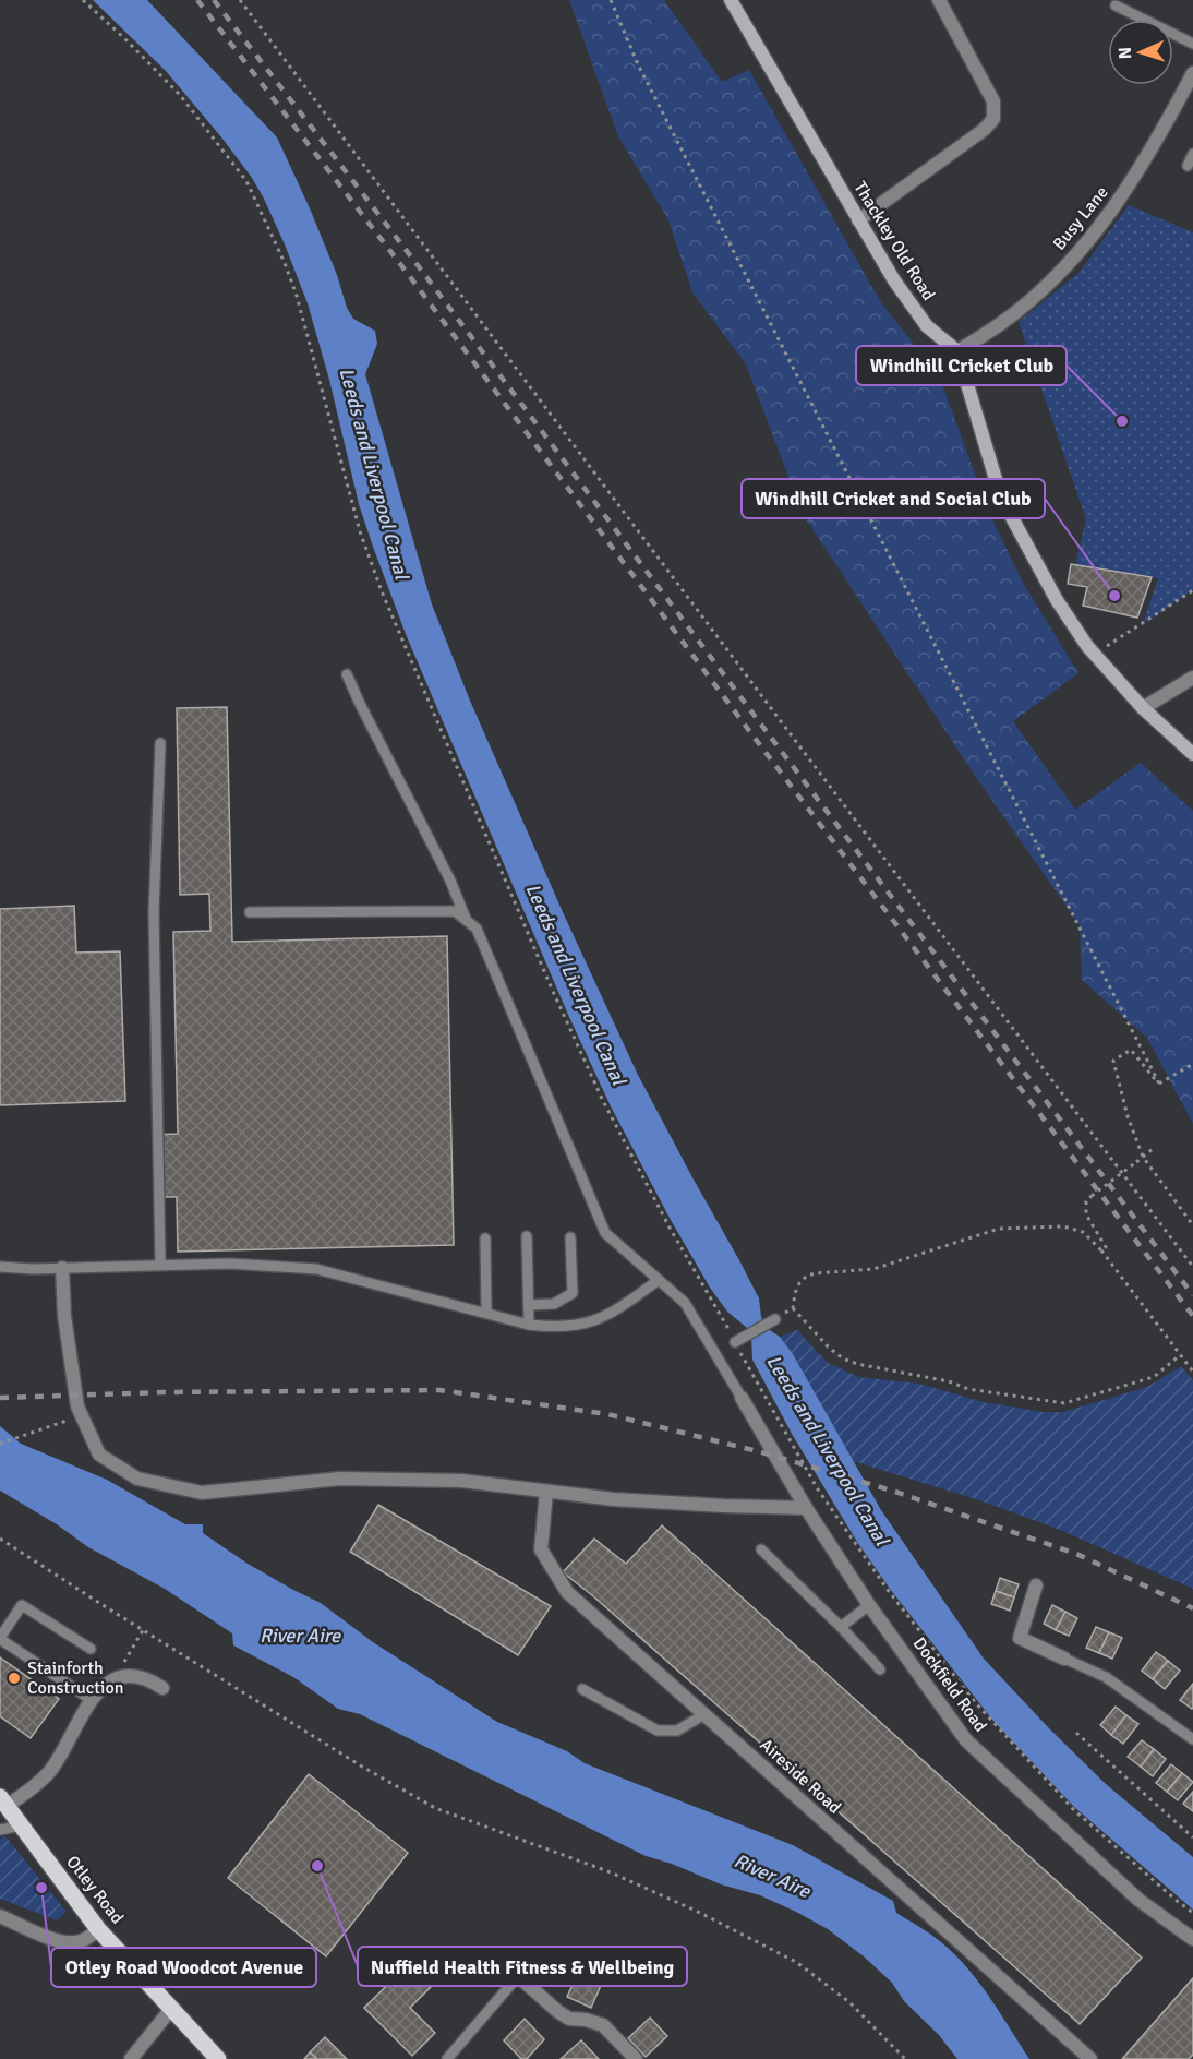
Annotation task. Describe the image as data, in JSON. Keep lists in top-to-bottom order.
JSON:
{
  "streets": {
    "main road": ["Otley Road"],
    "street": [
      "Busy Lane",
      "Thackley Old Road",
      "Dockfield Road",
      "Aireside Road"
    ]
  },
  "crossings": [
    ["Busy Lane", "Thackley Old Road"]
  ],
  "water": ["Leeds and Liverpool Canal", "River Aire"],
  "places": [
    "Windhill Cricket Club",
    "Windhill Cricket and Social Club",
    "Stainforth Construction",
    "Nuffield Health Fitness & Wellbeing",
    "Otley Road Woodcot Avenue"
  ],
  "north": "left"
}
